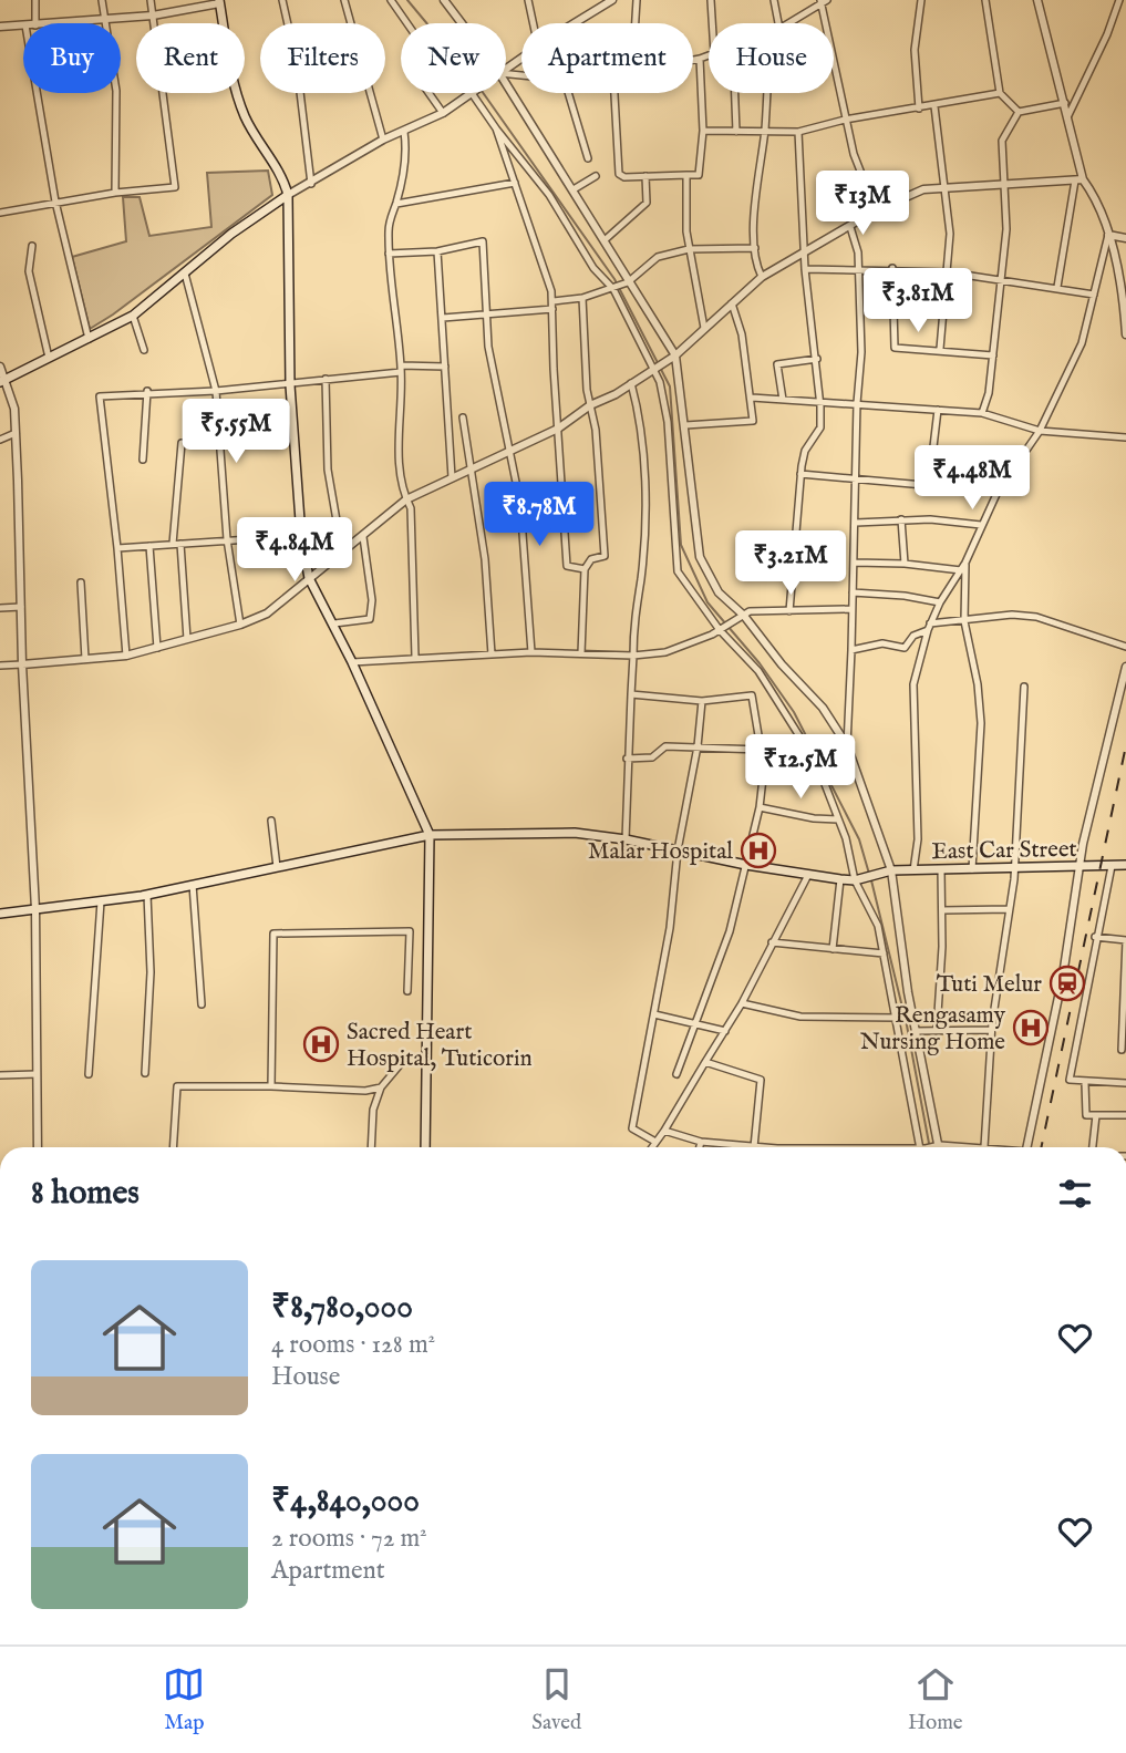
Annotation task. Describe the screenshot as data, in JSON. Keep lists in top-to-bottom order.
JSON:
{
  "streets": {
    "main road": ["East Car Street"]
  },
  "places": {
    "hospital": ["Malar Hospital", "Rengasamy Nursing Home", "Sacred Heart Hospital, Tuticorin"],
    "station": ["Tuti Melur"]
  },
  "page": {
    "chip": [
      "Buy",
      "Rent",
      "Filters",
      "New",
      "Apartment",
      "House"
    ],
    "price": [
      "₹13M",
      "₹3.81M",
      "₹5.55M",
      "₹4.48M",
      "₹8.78M",
      "₹4.84M",
      "₹3.21M",
      "₹12.5M"
    ],
    "heading": "8 homes",
    "list": [
      {
        "name": "₹8,780,000",
        "note": "4 rooms · 128 m² · House"
      },
      {
        "name": "₹4,840,000",
        "note": "2 rooms · 72 m² · Apartment"
      }
    ],
    "tabs": ["Map", "Saved", "Home"]
  }
}
